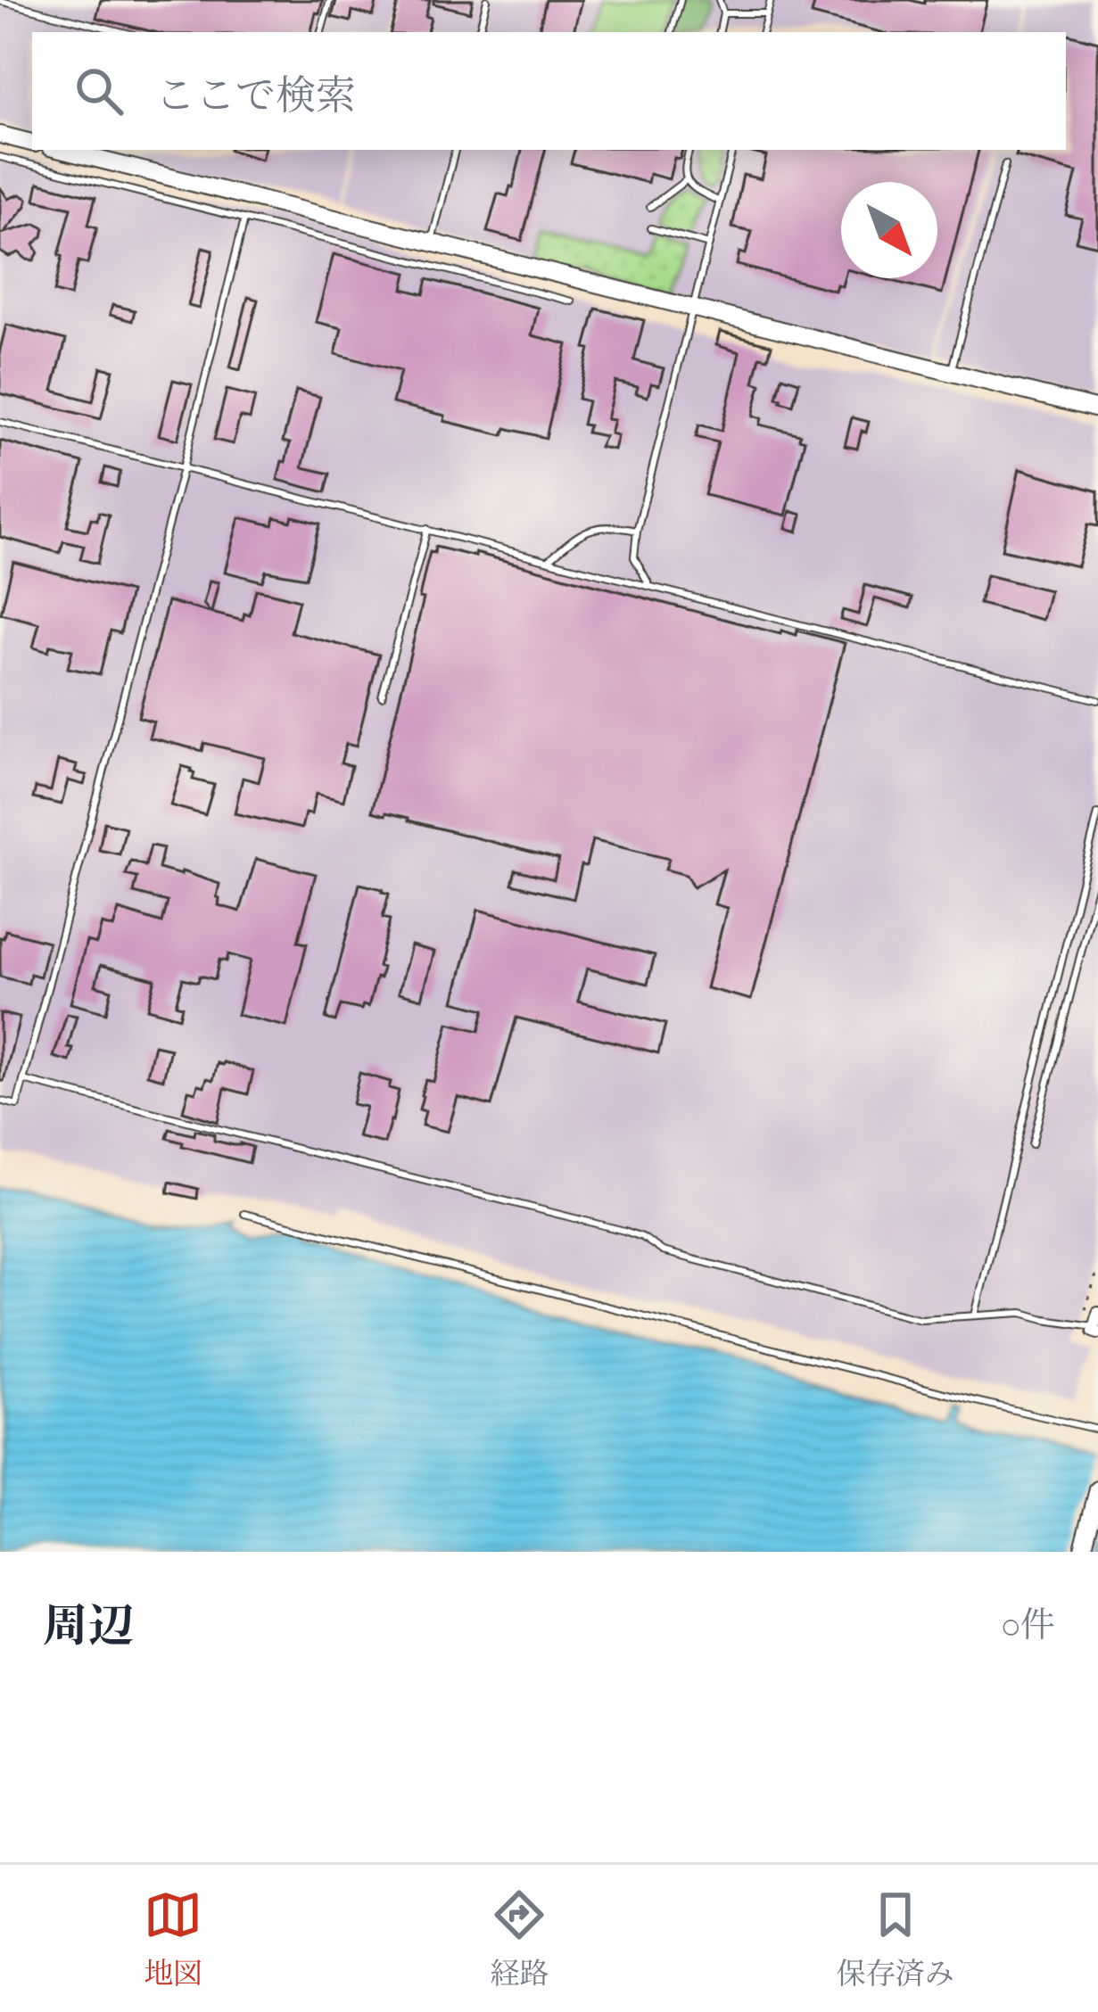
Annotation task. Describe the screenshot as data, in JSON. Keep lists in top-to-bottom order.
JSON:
{
  "north": "bottom right",
  "page": {
    "search": "ここで検索",
    "heading": ["周辺", "0件"],
    "nav": ["地図", "経路", "保存済み"]
  }
}
